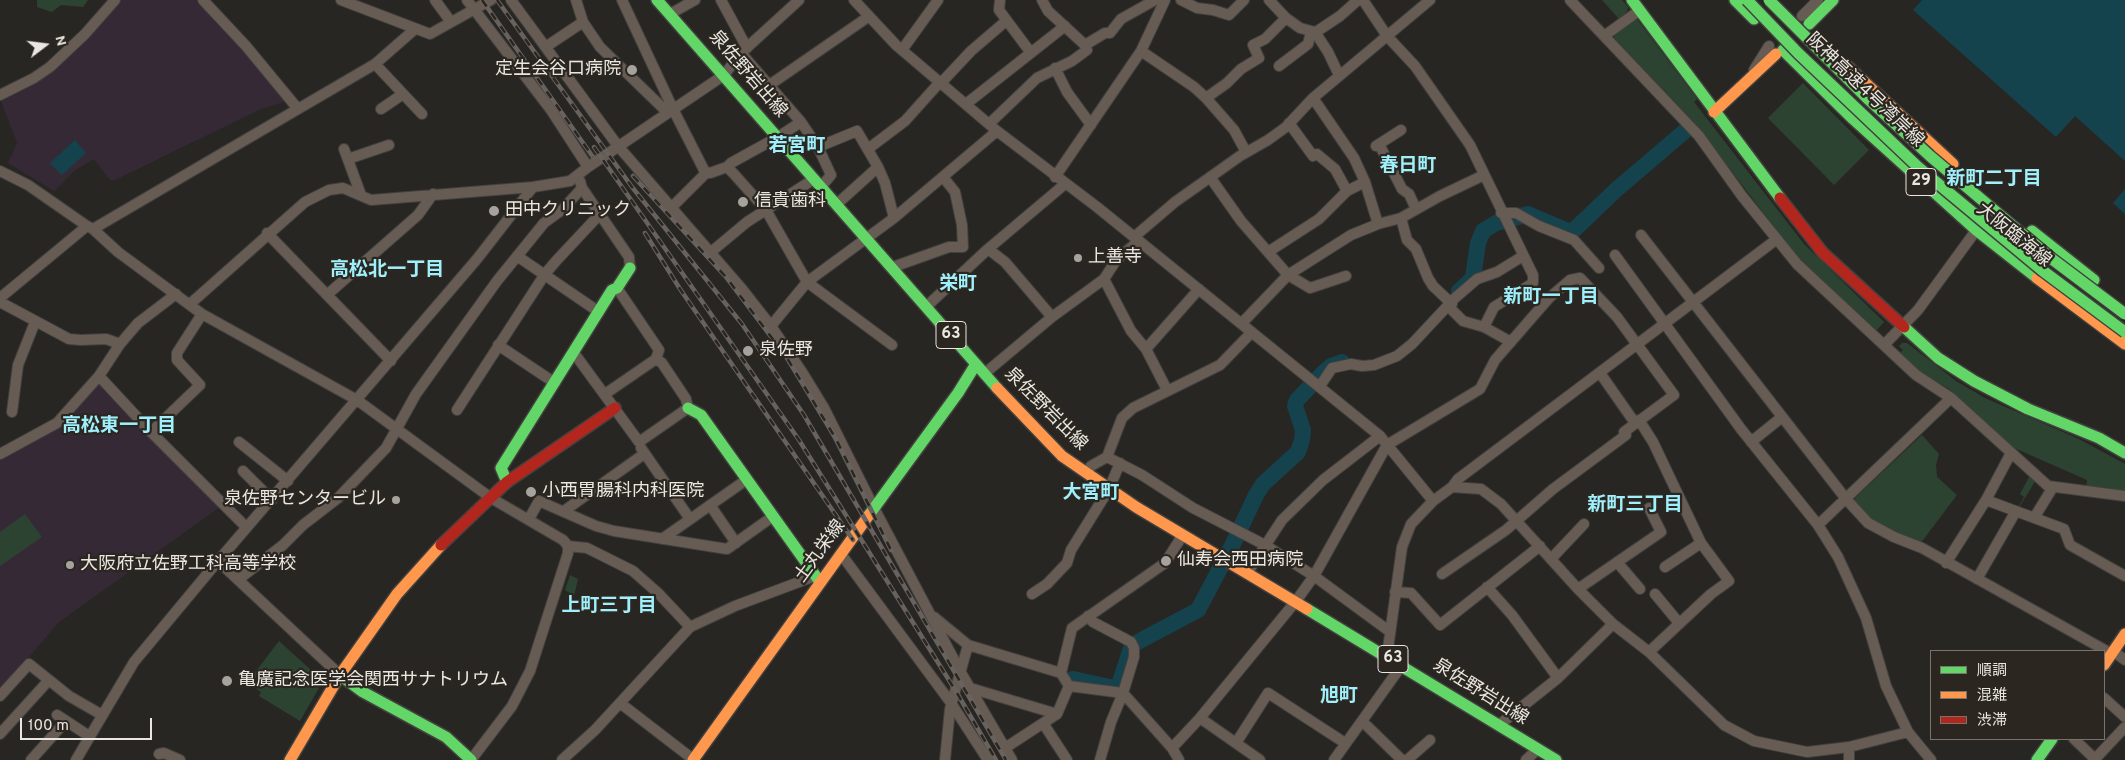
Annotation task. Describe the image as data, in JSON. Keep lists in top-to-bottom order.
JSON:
{
  "streets": {
    "main road": [
      "泉佐野岩出線",
      "阪神高速4号湾岸線",
      "29",
      "大阪臨海線",
      "63",
      "土丸栄線"
    ]
  },
  "crossings": [
    ["泉佐野岩出線", "土丸栄線"]
  ],
  "districts": [
    "若宮町",
    "春日町",
    "新町二丁目",
    "高松北一丁目",
    "栄町",
    "新町一丁目",
    "高松東一丁目",
    "大宮町",
    "新町三丁目",
    "上町三丁目",
    "旭町"
  ],
  "places": [
    "定生会谷口病院",
    "信貴歯科",
    "田中クリニック",
    "上善寺",
    "泉佐野",
    "小西胃腸科内科医院",
    "泉佐野センタービル",
    "仙寿会西田病院",
    "大阪府立佐野工科高等学校",
    "亀廣記念医学会関西サナトリウム"
  ],
  "legend": ["順調", "混雑", "渋滞"],
  "scale_bar": "100 m",
  "north": "right"
}
